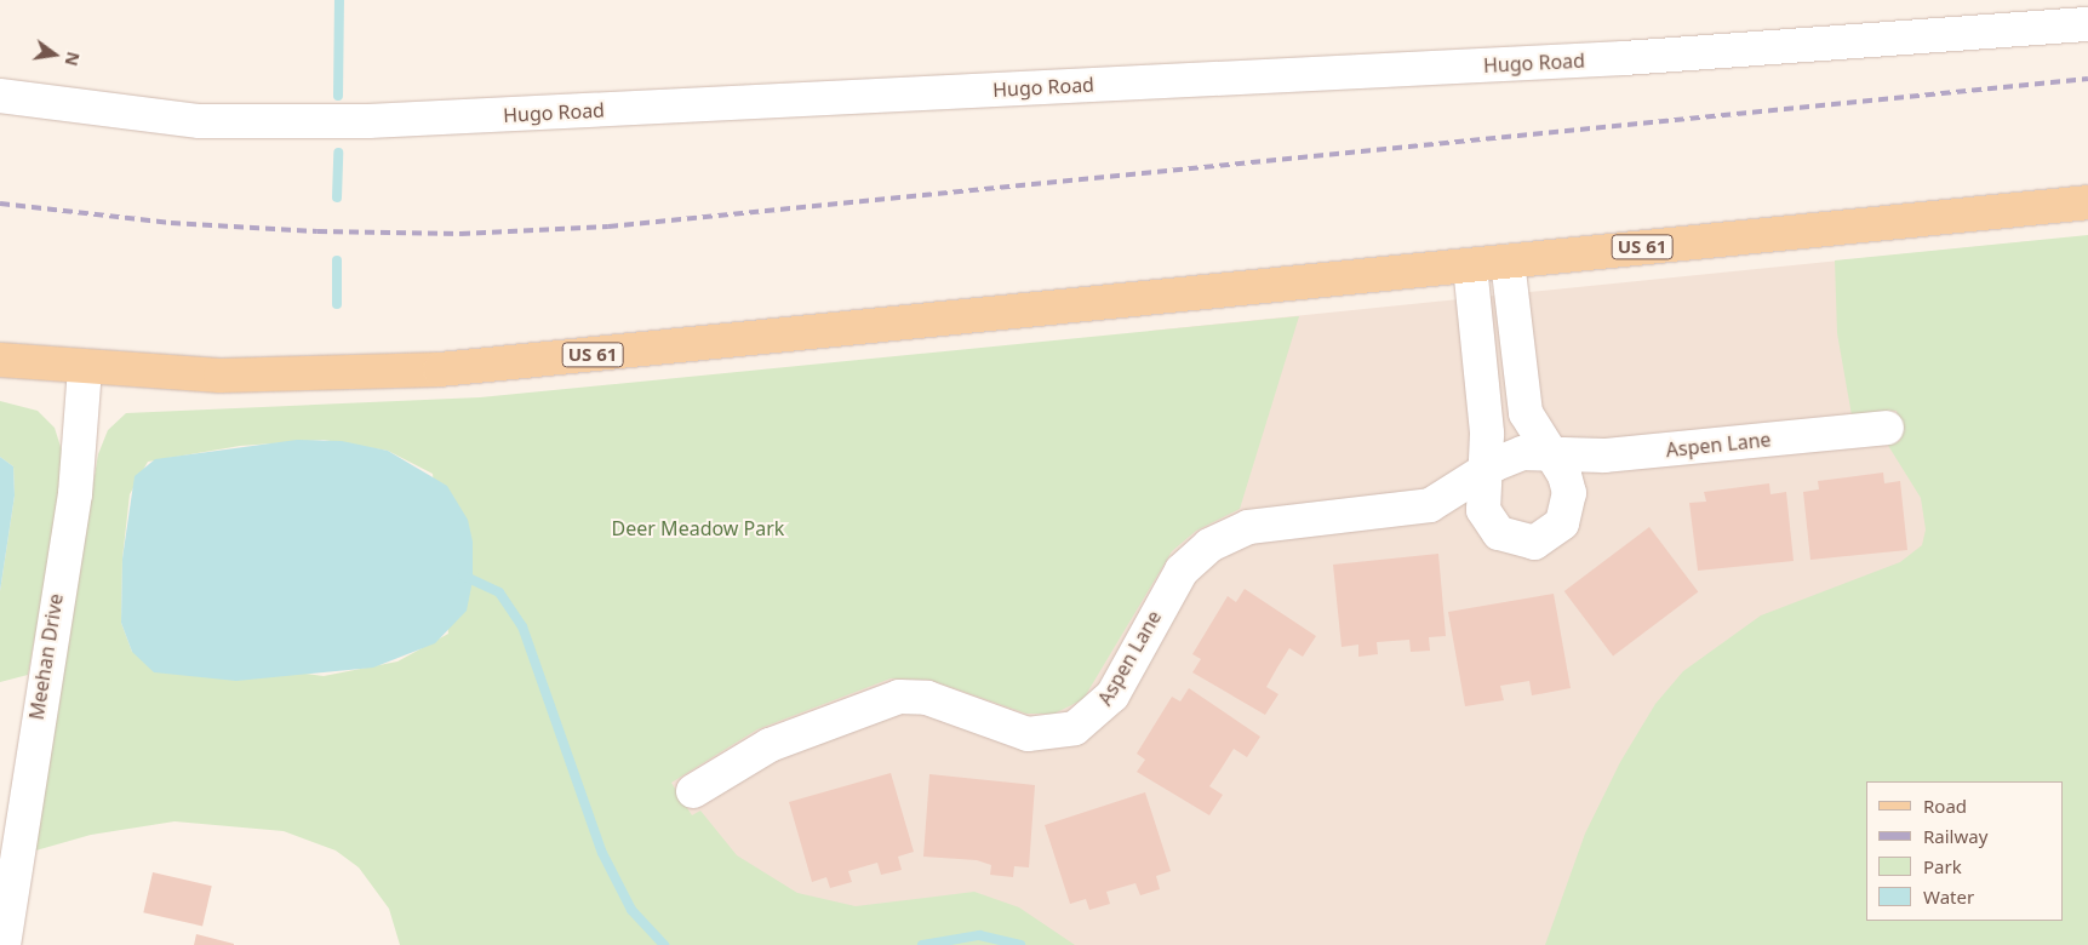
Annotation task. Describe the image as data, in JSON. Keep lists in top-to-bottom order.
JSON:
{
  "streets": {
    "main road": ["US 61"],
    "street": ["Hugo Road", "Aspen Lane", "Meehan Drive"]
  },
  "crossings": [
    ["US 61", "Meehan Drive"]
  ],
  "parks": ["Deer Meadow Park"],
  "legend": [
    "Road",
    "Railway",
    "Park",
    "Water"
  ],
  "north": "right"
}
